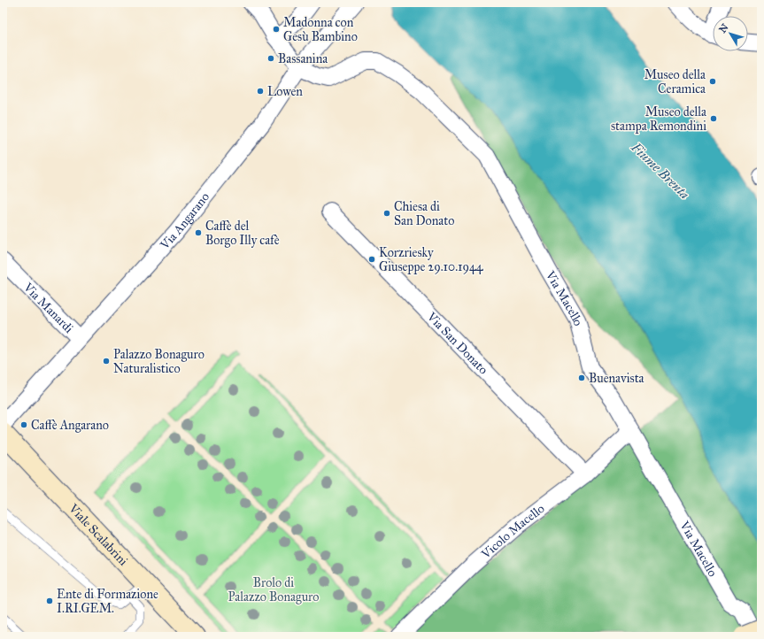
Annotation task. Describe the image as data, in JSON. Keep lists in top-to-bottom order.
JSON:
{
  "streets": {
    "street": [
      "Via Angarano",
      "Via Macello",
      "Via Manardi",
      "Via San Donato",
      "Vicolo Macello",
      "Viale Scalabrini"
    ]
  },
  "crossings": [
    ["Via Angarano", "Via Macello"],
    ["Via Angarano", "Via Manardi"],
    ["Via Macello", "Vicolo Macello"],
    ["Via San Donato", "Vicolo Macello"]
  ],
  "water": ["Fiume Brenta"],
  "parks": ["Brolo di Palazzo Bonaguro"],
  "places": [
    "Madonna con Gesù Bambino",
    "Bassanina",
    "Museo della Ceramica",
    "Lowen",
    "Museo della stampa Remondini",
    "Chiesa di San Donato",
    "Caffè del Borgo Illy cafè",
    "Korzriesky Giuseppe 29.10.1944",
    "Palazzo Bonaguro Naturalistico",
    "Buenavista",
    "Caffè Angarano",
    "Ente di Formazione I.RI.GEM."
  ],
  "north": "top left"
}
